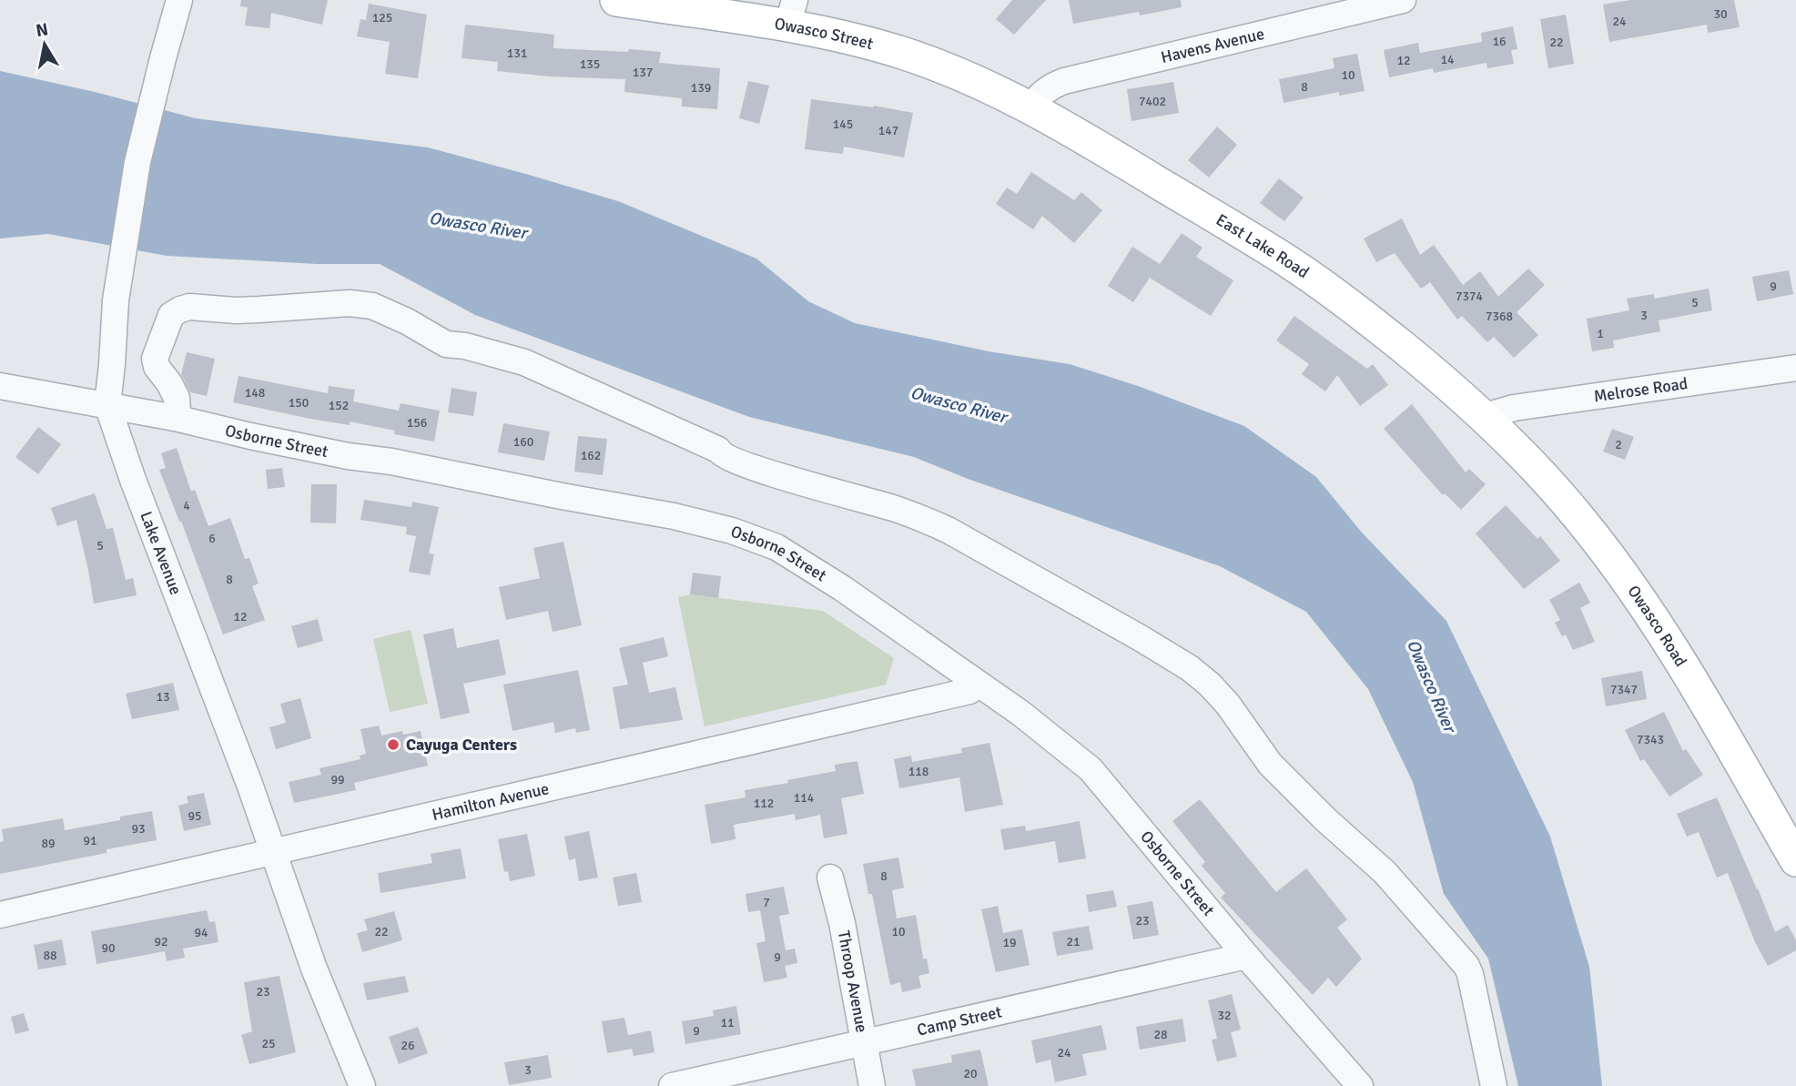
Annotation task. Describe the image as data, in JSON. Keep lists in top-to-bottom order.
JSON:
{
  "streets": {
    "main road": ["Owasco Street", "East Lake Road", "Owasco Road"],
    "street": [
      "Havens Avenue",
      "Melrose Road",
      "Osborne Street",
      "Lake Avenue",
      "Hamilton Avenue",
      "Throop Avenue",
      "Camp Street"
    ]
  },
  "crossings": [
    ["Owasco Street", "Havens Avenue"],
    ["Owasco Street", "East Lake Road"],
    ["Havens Avenue", "East Lake Road"],
    ["East Lake Road", "Melrose Road"],
    ["East Lake Road", "Owasco Road"],
    ["Melrose Road", "Owasco Road"],
    ["Osborne Street", "Lake Avenue"],
    ["Osborne Street", "Hamilton Avenue"],
    ["Osborne Street", "Camp Street"],
    ["Lake Avenue", "Hamilton Avenue"],
    ["Throop Avenue", "Camp Street"]
  ],
  "water": ["Owasco River"],
  "places": ["Cayuga Centers"],
  "house_numbers": [
    "30",
    "125",
    "24",
    "16",
    "22",
    "131",
    "14",
    "12",
    "135",
    "137",
    "10",
    "8",
    "139",
    "7402",
    "145",
    "147",
    "9",
    "7374",
    "5",
    "3",
    "7368",
    "1",
    "148",
    "150",
    "152",
    "156",
    "160",
    "2",
    "162",
    "4",
    "6",
    "5",
    "8",
    "12",
    "7347",
    "13",
    "7343",
    "118",
    "99",
    "114",
    "112",
    "95",
    "93",
    "91",
    "89",
    "8",
    "7",
    "23",
    "22",
    "10",
    "94",
    "92",
    "21",
    "19",
    "90",
    "88",
    "9",
    "23",
    "32",
    "11",
    "9",
    "28",
    "25",
    "26",
    "24",
    "3",
    "20"
  ],
  "north": "top"
}
